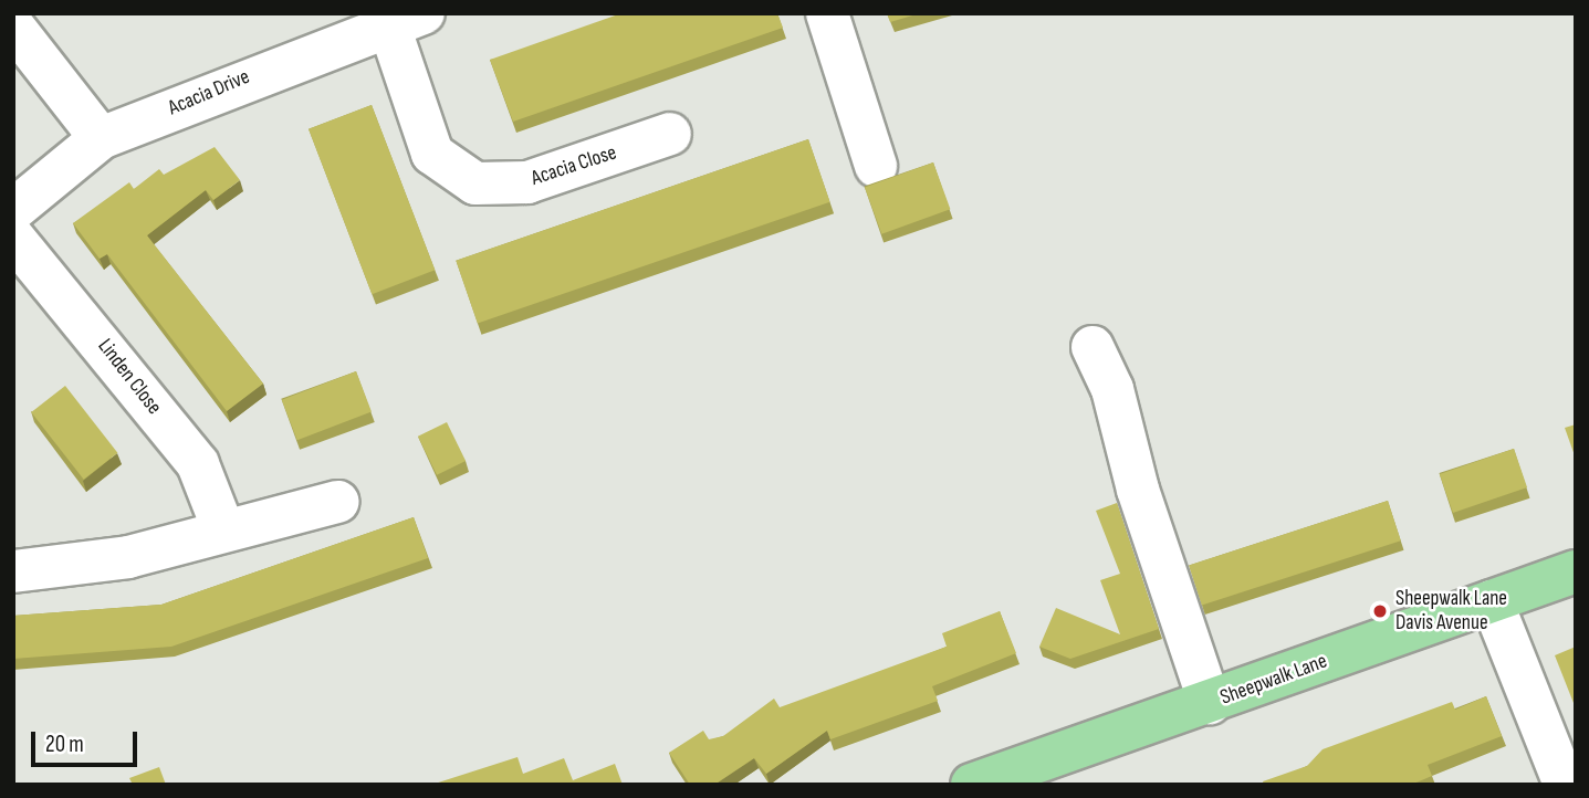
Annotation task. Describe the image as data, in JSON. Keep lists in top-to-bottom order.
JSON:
{
  "streets": {
    "main road": ["Sheepwalk Lane"],
    "street": ["Acacia Drive", "Acacia Close", "Linden Close"]
  },
  "crossings": [
    ["Acacia Drive", "Acacia Close"]
  ],
  "places": ["Sheepwalk Lane Davis Avenue"],
  "scale_bar": "20 m"
}
